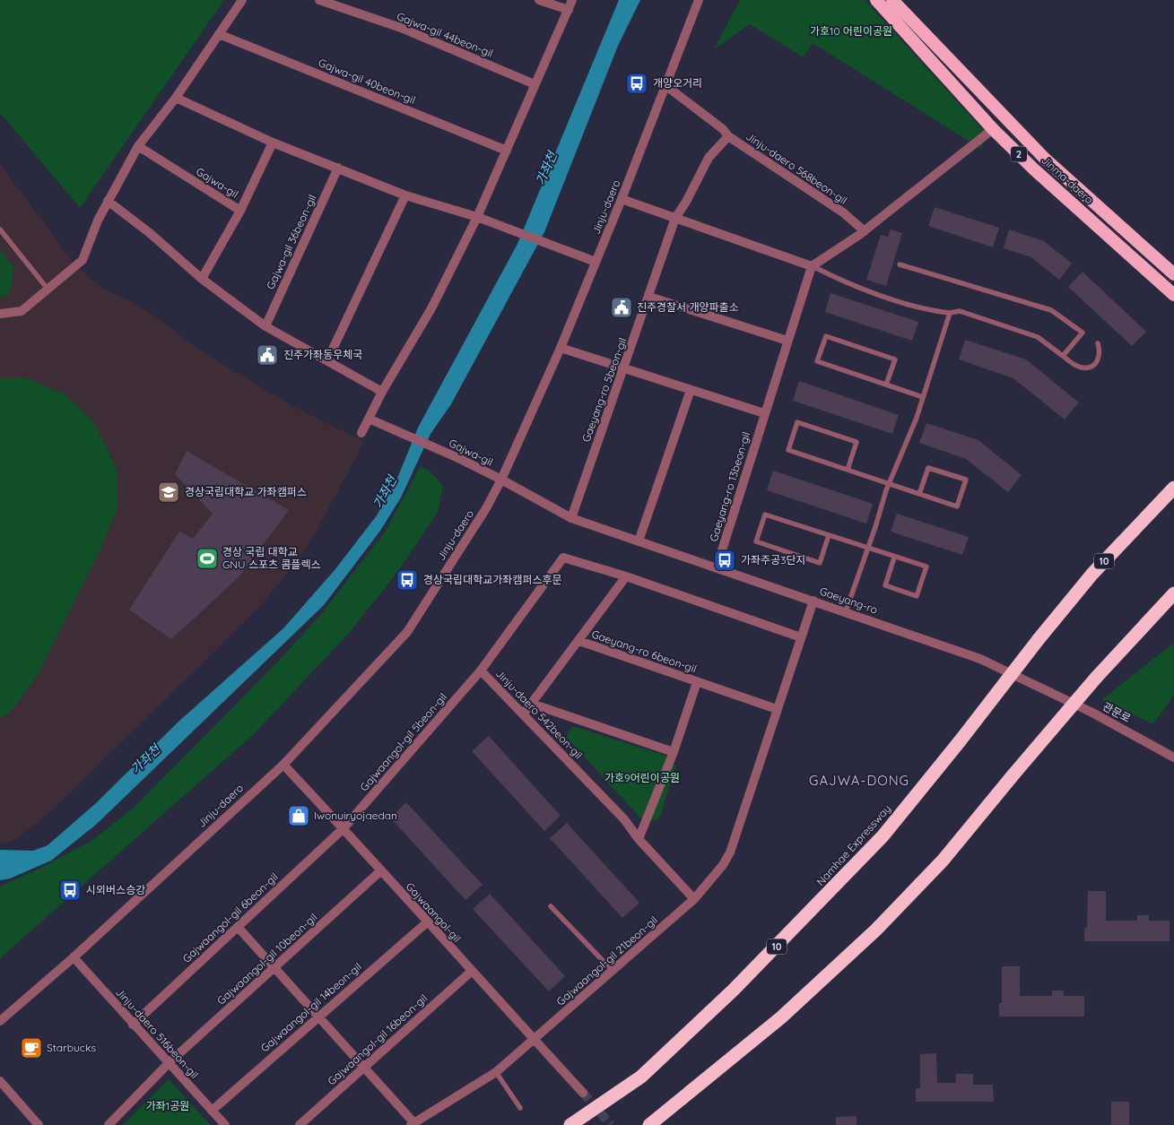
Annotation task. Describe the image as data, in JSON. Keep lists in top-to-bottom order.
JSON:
{
  "streets": {
    "highway": [
      "2",
      "Jinma-daero",
      "10",
      "Namhae Expressway"
    ],
    "street": [
      "Gajwa-gil 44beon-gil",
      "Gajwa-gil 40beon-gil",
      "Jinju-daero 568beon-gil",
      "Gajwa-gil",
      "Jinju-daero",
      "Gajwa-gil 36beon-gil",
      "Gaeyang-ro 5beon-gil",
      "Gaeyang-ro 13beon-gil",
      "Gaeyang-ro",
      "Gaeyang-ro 6beon-gil",
      "관문로",
      "Jinju-daero 542beon-gil",
      "Gajwaangol-gil 5beon-gil",
      "Gajwaangol-gil",
      "Gajwaangol-gil 6beon-gil",
      "Gajwaangol-gil 10beon-gil",
      "Gajwaangol-gil 21beon-gil",
      "Gajwaangol-gil 14beon-gil",
      "Jinju-daero 516beon-gil",
      "Gajwaangol-gil 16beon-gil"
    ]
  },
  "crossings": [
    ["Jinju-daero 568beon-gil", "Gaeyang-ro 5beon-gil"],
    ["Gajwa-gil", "Jinju-daero"],
    ["Gajwa-gil", "Gaeyang-ro"],
    ["Jinju-daero", "Gaeyang-ro"],
    ["Jinju-daero", "Gajwaangol-gil"],
    ["Jinju-daero", "Jinju-daero 516beon-gil"],
    ["Gaeyang-ro 5beon-gil", "Gaeyang-ro"],
    ["Gaeyang-ro 13beon-gil", "Gaeyang-ro"],
    ["Gaeyang-ro", "관문로"],
    ["Gaeyang-ro 6beon-gil", "Jinju-daero 542beon-gil"],
    ["Jinju-daero 542beon-gil", "Gajwaangol-gil 5beon-gil"],
    ["Jinju-daero 542beon-gil", "Gajwaangol-gil 21beon-gil"],
    ["Gajwaangol-gil 5beon-gil", "Gajwaangol-gil"],
    ["Gajwaangol-gil 5beon-gil", "Gajwaangol-gil 6beon-gil"],
    ["Gajwaangol-gil", "Gajwaangol-gil 6beon-gil"],
    ["Gajwaangol-gil", "Gajwaangol-gil 10beon-gil"],
    ["Gajwaangol-gil", "Gajwaangol-gil 21beon-gil"],
    ["Gajwaangol-gil", "Gajwaangol-gil 14beon-gil"],
    ["Gajwaangol-gil", "Gajwaangol-gil 16beon-gil"],
    ["Gajwaangol-gil 6beon-gil", "Jinju-daero 516beon-gil"],
    ["Gajwaangol-gil 10beon-gil", "Jinju-daero 516beon-gil"],
    ["Gajwaangol-gil 14beon-gil", "Jinju-daero 516beon-gil"]
  ],
  "districts": ["GAJWA-DONG"],
  "water": ["가좌천"],
  "parks": ["가호10 어린이공원", "가호9어린이공원", "가좌1공원"],
  "places": {
    "bus stop": [
      "개양오거리",
      "가좌주공3단지",
      "경상국립대학교가좌캠퍼스후문",
      "시외버스승강"
    ],
    "public building": ["진주경찰서 개양파출소", "진주가좌동우체국"],
    "school or university": ["경상국립대학교 가좌캠퍼스"],
    "sports": ["경상 국립 대학교 GNU 스포츠 콤플렉스"],
    "shop": ["Iwonuiryojaedan"],
    "cafe": ["Starbucks"]
  }
}
